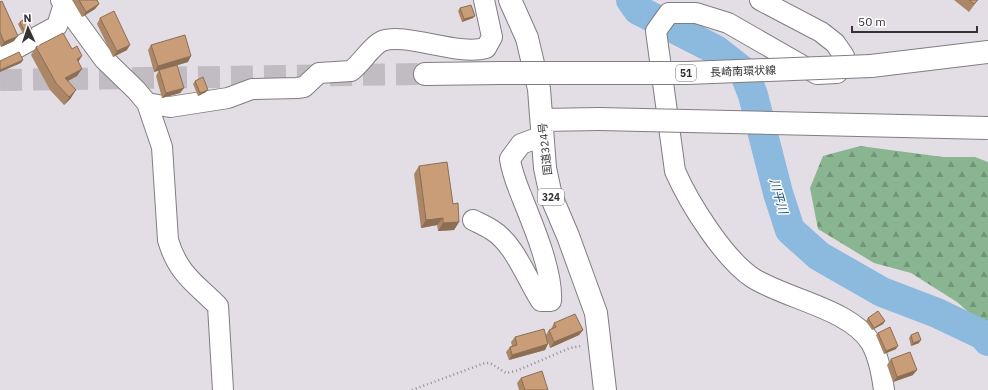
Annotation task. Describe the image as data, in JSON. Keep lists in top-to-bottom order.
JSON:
{
  "streets": {
    "highway": [
      "長崎南環状線",
      "51",
      "国道324号",
      "324"
    ]
  },
  "crossings": [
    ["長崎南環状線", "51"]
  ],
  "water": ["川平川"],
  "scale_bar": "50 m",
  "north": "top"
}
